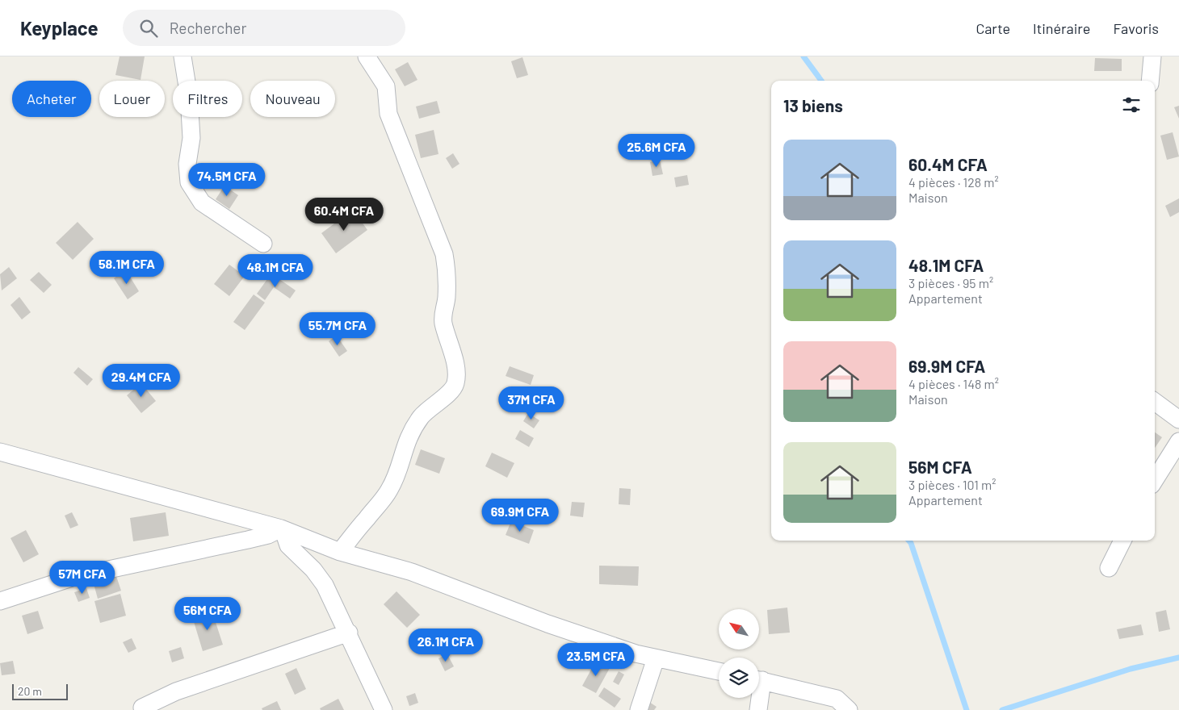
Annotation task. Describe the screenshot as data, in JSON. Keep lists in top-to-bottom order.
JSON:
{
  "scale_bar": "20 m",
  "north": "top left",
  "page": {
    "header": "Keyplace",
    "search": "Rechercher",
    "nav": ["Carte", "Itinéraire", "Favoris"],
    "chip": [
      "Acheter",
      "Louer",
      "Filtres",
      "Nouveau"
    ],
    "heading": "13 biens",
    "list": [
      {
        "name": "60.4M CFA",
        "note": "4 pièces · 128 m² · Maison"
      },
      {
        "name": "48.1M CFA",
        "note": "3 pièces · 95 m² · Appartement"
      },
      {
        "name": "69.9M CFA",
        "note": "4 pièces · 148 m² · Maison"
      },
      {
        "name": "56M CFA",
        "note": "3 pièces · 101 m² · Appartement"
      }
    ],
    "price": [
      "25.6M CFA",
      "74.5M CFA",
      "60.4M CFA",
      "58.1M CFA",
      "48.1M CFA",
      "55.7M CFA",
      "29.4M CFA",
      "37M CFA",
      "69.9M CFA",
      "57M CFA",
      "56M CFA",
      "26.1M CFA",
      "23.5M CFA"
    ],
    "scale": "20 m"
  }
}
